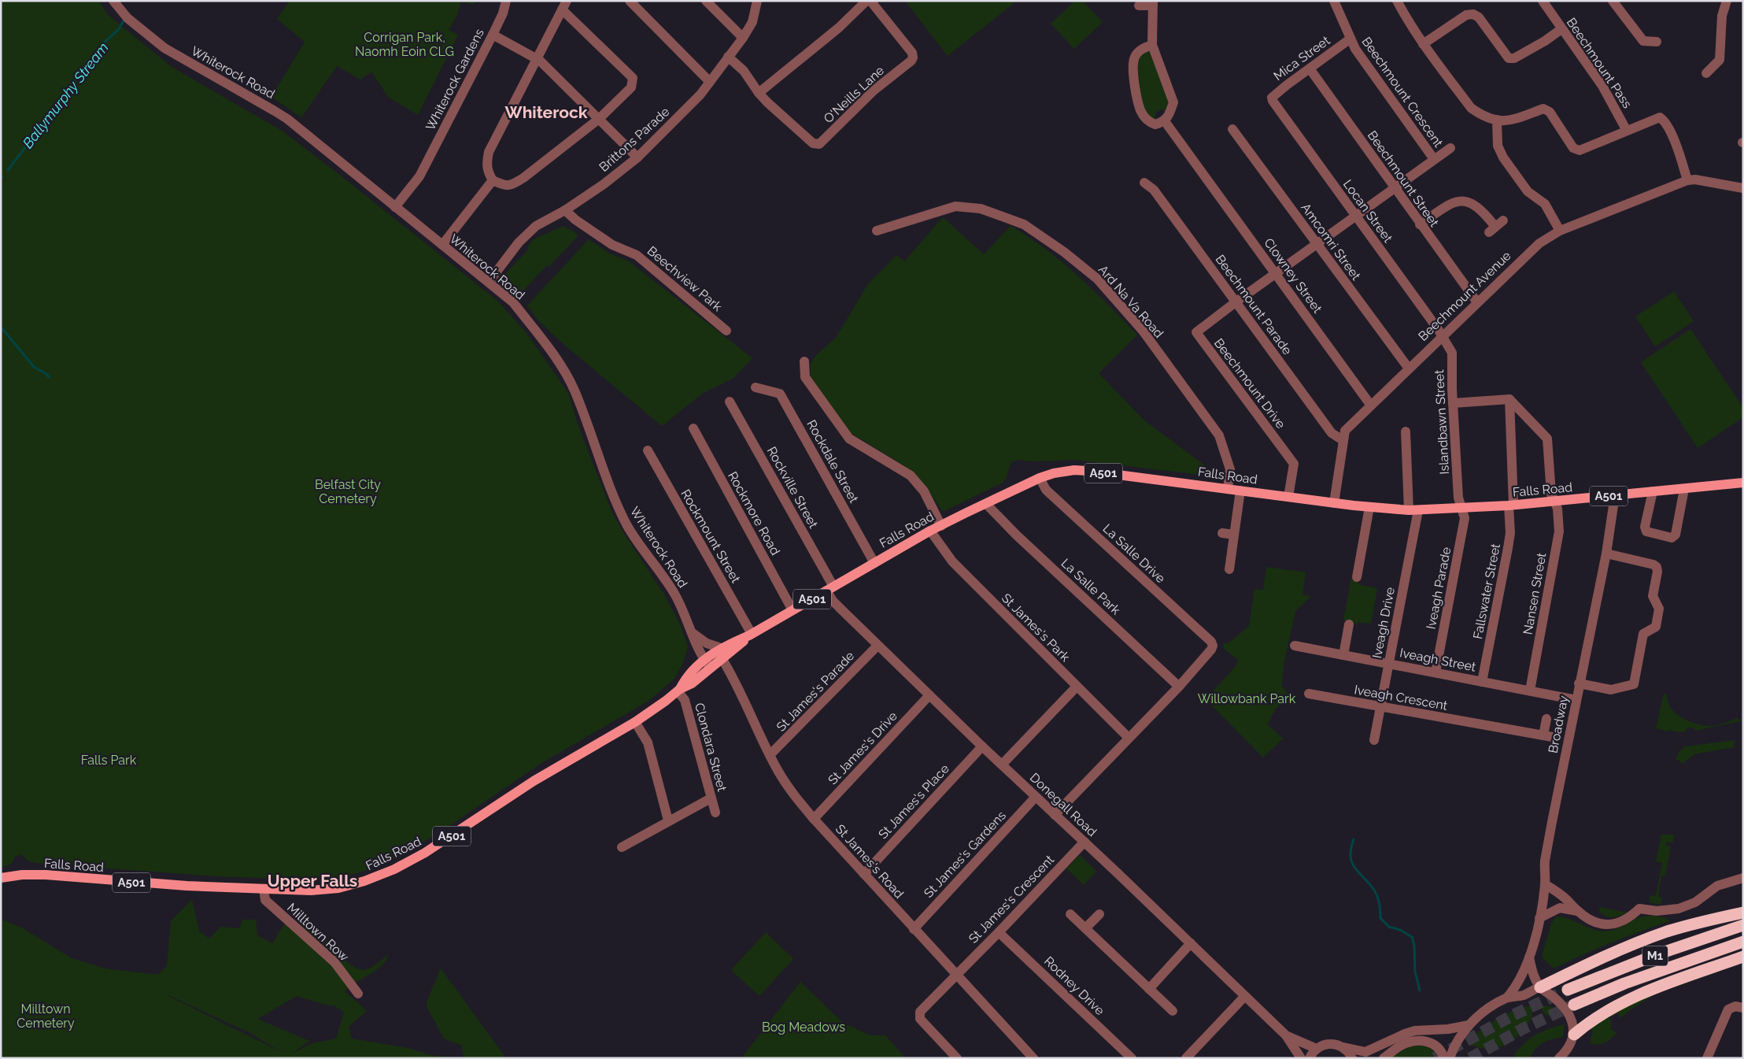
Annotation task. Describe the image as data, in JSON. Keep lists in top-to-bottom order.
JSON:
{
  "streets": {
    "highway": ["M1"],
    "main road": ["A501", "Falls Road"],
    "street": [
      "Mica Street",
      "Beechmount Pass",
      "Whiterock Road",
      "Whiterock Gardens",
      "Beechmount Crescent",
      "O'Neills Lane",
      "Brittons Parade",
      "Beechmount Street",
      "Locan Street",
      "Amcomri Street",
      "Clowney Street",
      "Beechview Park",
      "Beechmount Avenue",
      "Ard Na Va Road",
      "Beechmount Parade",
      "Beechmount Drive",
      "Islandbawn Street",
      "Rockdale Street",
      "Rockville Street",
      "Rockmore Road",
      "Rockmount Street",
      "La Salle Drive",
      "La Salle Park",
      "Iveagh Parade",
      "Fallswater Street",
      "Nansen Street",
      "Iveagh Drive",
      "St James's Park",
      "Iveagh Street",
      "St James's Parade",
      "Iveagh Crescent",
      "Broadway",
      "Clondara Street",
      "St James's Drive",
      "St James's Place",
      "Donegall Road",
      "St James's Gardens",
      "St James's Road",
      "St James's Crescent",
      "Milltown Row",
      "Rodney Drive"
    ]
  },
  "crossings": [
    ["Mica Street", "Beechmount Crescent"],
    ["Mica Street", "Beechmount Street"],
    ["Mica Street", "Locan Street"],
    ["Whiterock Road", "Whiterock Gardens"],
    ["Whiterock Road", "Brittons Parade"],
    ["Whiterock Road", "Falls Road"],
    ["O'Neills Lane", "Brittons Parade"],
    ["Brittons Parade", "Beechview Park"],
    ["Beechmount Street", "Beechmount Avenue"],
    ["Locan Street", "Beechmount Avenue"],
    ["Locan Street", "Islandbawn Street"],
    ["Amcomri Street", "Beechmount Avenue"],
    ["Clowney Street", "Beechmount Avenue"],
    ["Beechmount Avenue", "Beechmount Parade"],
    ["Beechmount Avenue", "Islandbawn Street"],
    ["Beechmount Avenue", "Falls Road"],
    ["Ard Na Va Road", "Falls Road"],
    ["Beechmount Parade", "Beechmount Drive"],
    ["Beechmount Drive", "Falls Road"],
    ["Islandbawn Street", "Falls Road"],
    ["Islandbawn Street", "Iveagh Parade"],
    ["Rockdale Street", "Falls Road"],
    ["Falls Road", "Rockville Street"],
    ["Falls Road", "Rockmore Road"],
    ["Falls Road", "Rockmount Street"],
    ["Falls Road", "La Salle Drive"],
    ["Falls Road", "La Salle Park"],
    ["Falls Road", "Iveagh Parade"],
    ["Falls Road", "Fallswater Street"],
    ["Falls Road", "Nansen Street"],
    ["Falls Road", "Iveagh Drive"],
    ["Falls Road", "St James's Park"],
    ["Falls Road", "Broadway"],
    ["Falls Road", "Clondara Street"],
    ["Falls Road", "Donegall Road"],
    ["Falls Road", "St James's Road"],
    ["Falls Road", "Milltown Row"],
    ["Rockville Street", "Donegall Road"],
    ["La Salle Drive", "La Salle Park"],
    ["Iveagh Parade", "Iveagh Street"],
    ["Fallswater Street", "Nansen Street"],
    ["Fallswater Street", "Iveagh Street"],
    ["Nansen Street", "Iveagh Street"],
    ["Iveagh Drive", "Iveagh Street"],
    ["Iveagh Drive", "Iveagh Crescent"],
    ["Iveagh Street", "Broadway"],
    ["St James's Parade", "Donegall Road"],
    ["St James's Parade", "St James's Road"],
    ["St James's Drive", "Donegall Road"],
    ["St James's Drive", "St James's Road"],
    ["St James's Place", "Donegall Road"],
    ["St James's Place", "St James's Road"],
    ["Donegall Road", "St James's Gardens"],
    ["Donegall Road", "St James's Crescent"],
    ["St James's Gardens", "St James's Road"],
    ["St James's Road", "St James's Crescent"],
    ["St James's Crescent", "Rodney Drive"]
  ],
  "districts": ["Whiterock", "Upper Falls"],
  "water": ["Ballymurphy Stream"],
  "parks": [
    "Corrigan Park, Naomh Eoin CLG",
    "Belfast City Cemetery",
    "Willowbank Park",
    "Falls Park",
    "Milltown Cemetery",
    "Bog Meadows"
  ]
}
